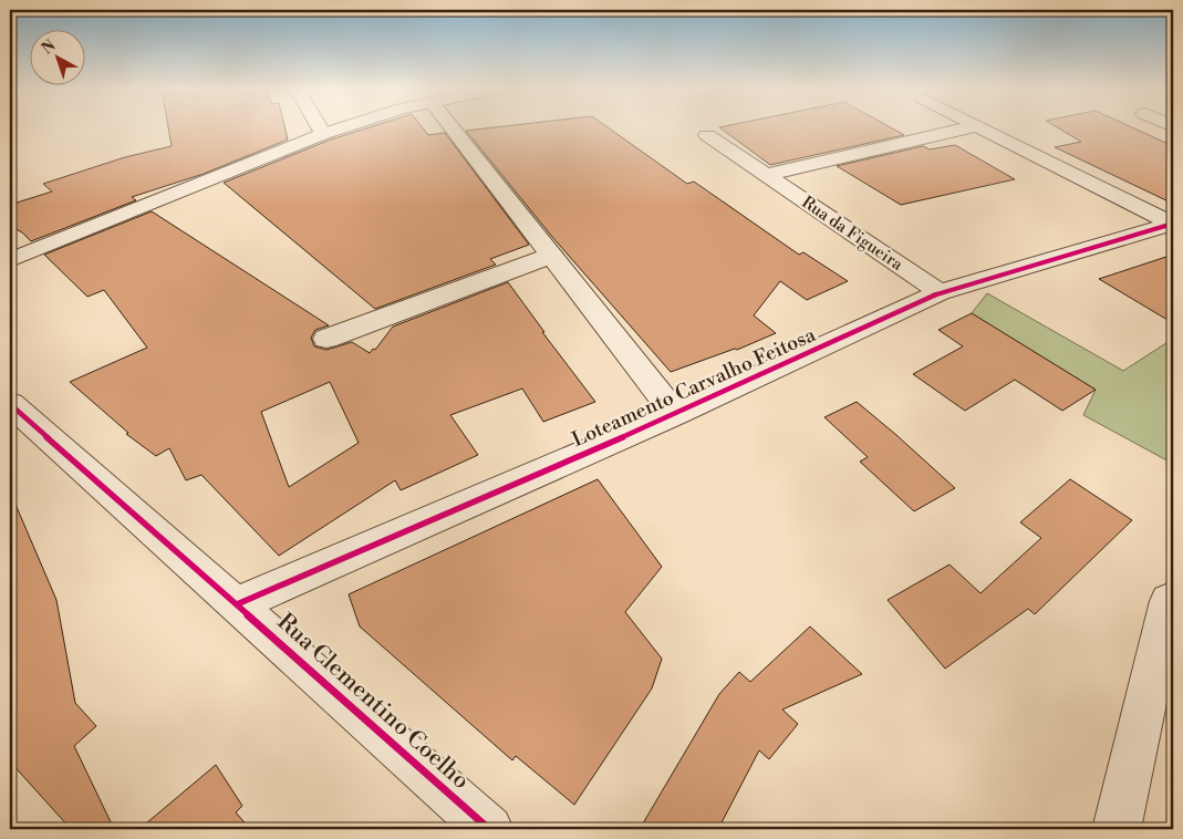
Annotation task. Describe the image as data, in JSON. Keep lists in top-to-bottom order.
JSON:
{
  "streets": {
    "street": ["Rua da Figueira", "Loteamento Carvalho Feitosa", "Rua Clementino Coelho"]
  },
  "crossings": [
    ["Rua da Figueira", "Loteamento Carvalho Feitosa"],
    ["Loteamento Carvalho Feitosa", "Rua Clementino Coelho"]
  ],
  "north": "top left"
}
